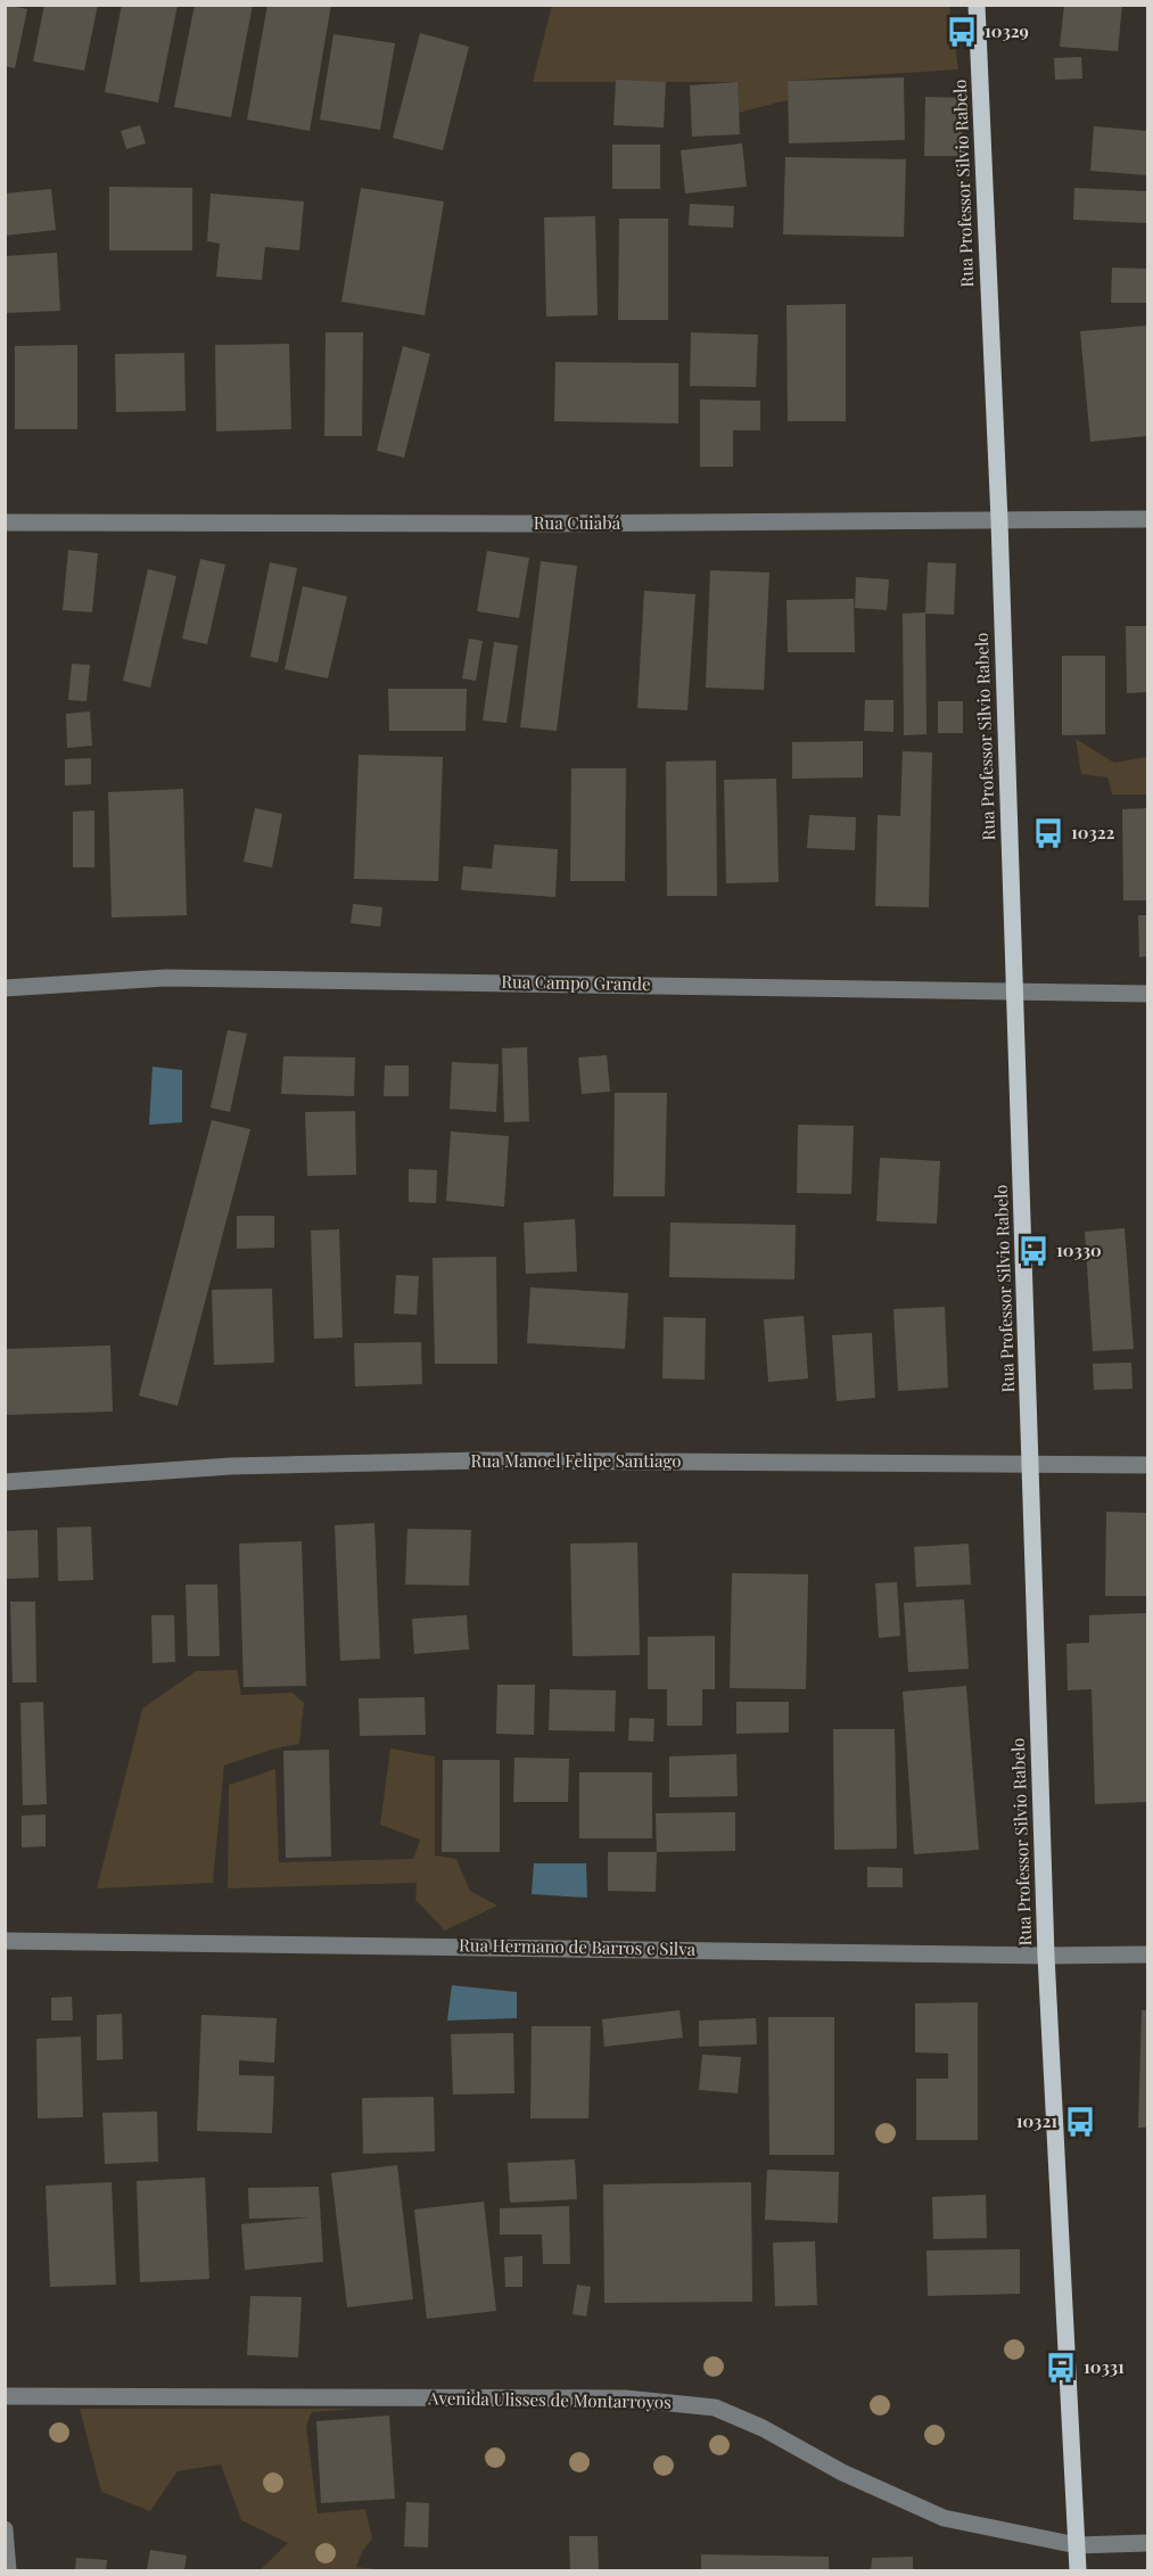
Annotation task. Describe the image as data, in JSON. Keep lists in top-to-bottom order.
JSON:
{
  "streets": {
    "main road": ["Rua Professor Silvio Rabelo"],
    "street": [
      "Rua Cuiabá",
      "Rua Campo Grande",
      "Rua Manoel Felipe Santiago",
      "Rua Hermano de Barros e Silva",
      "Avenida Ulisses de Montarroyos"
    ]
  },
  "crossings": [
    ["Rua Professor Silvio Rabelo", "Rua Cuiabá"],
    ["Rua Professor Silvio Rabelo", "Rua Campo Grande"],
    ["Rua Professor Silvio Rabelo", "Rua Manoel Felipe Santiago"],
    ["Rua Professor Silvio Rabelo", "Rua Hermano de Barros e Silva"],
    ["Rua Professor Silvio Rabelo", "Avenida Ulisses de Montarroyos"]
  ],
  "places": {
    "bus stop": [
      "10329",
      "10322",
      "10330",
      "10321",
      "10331"
    ]
  }
}
